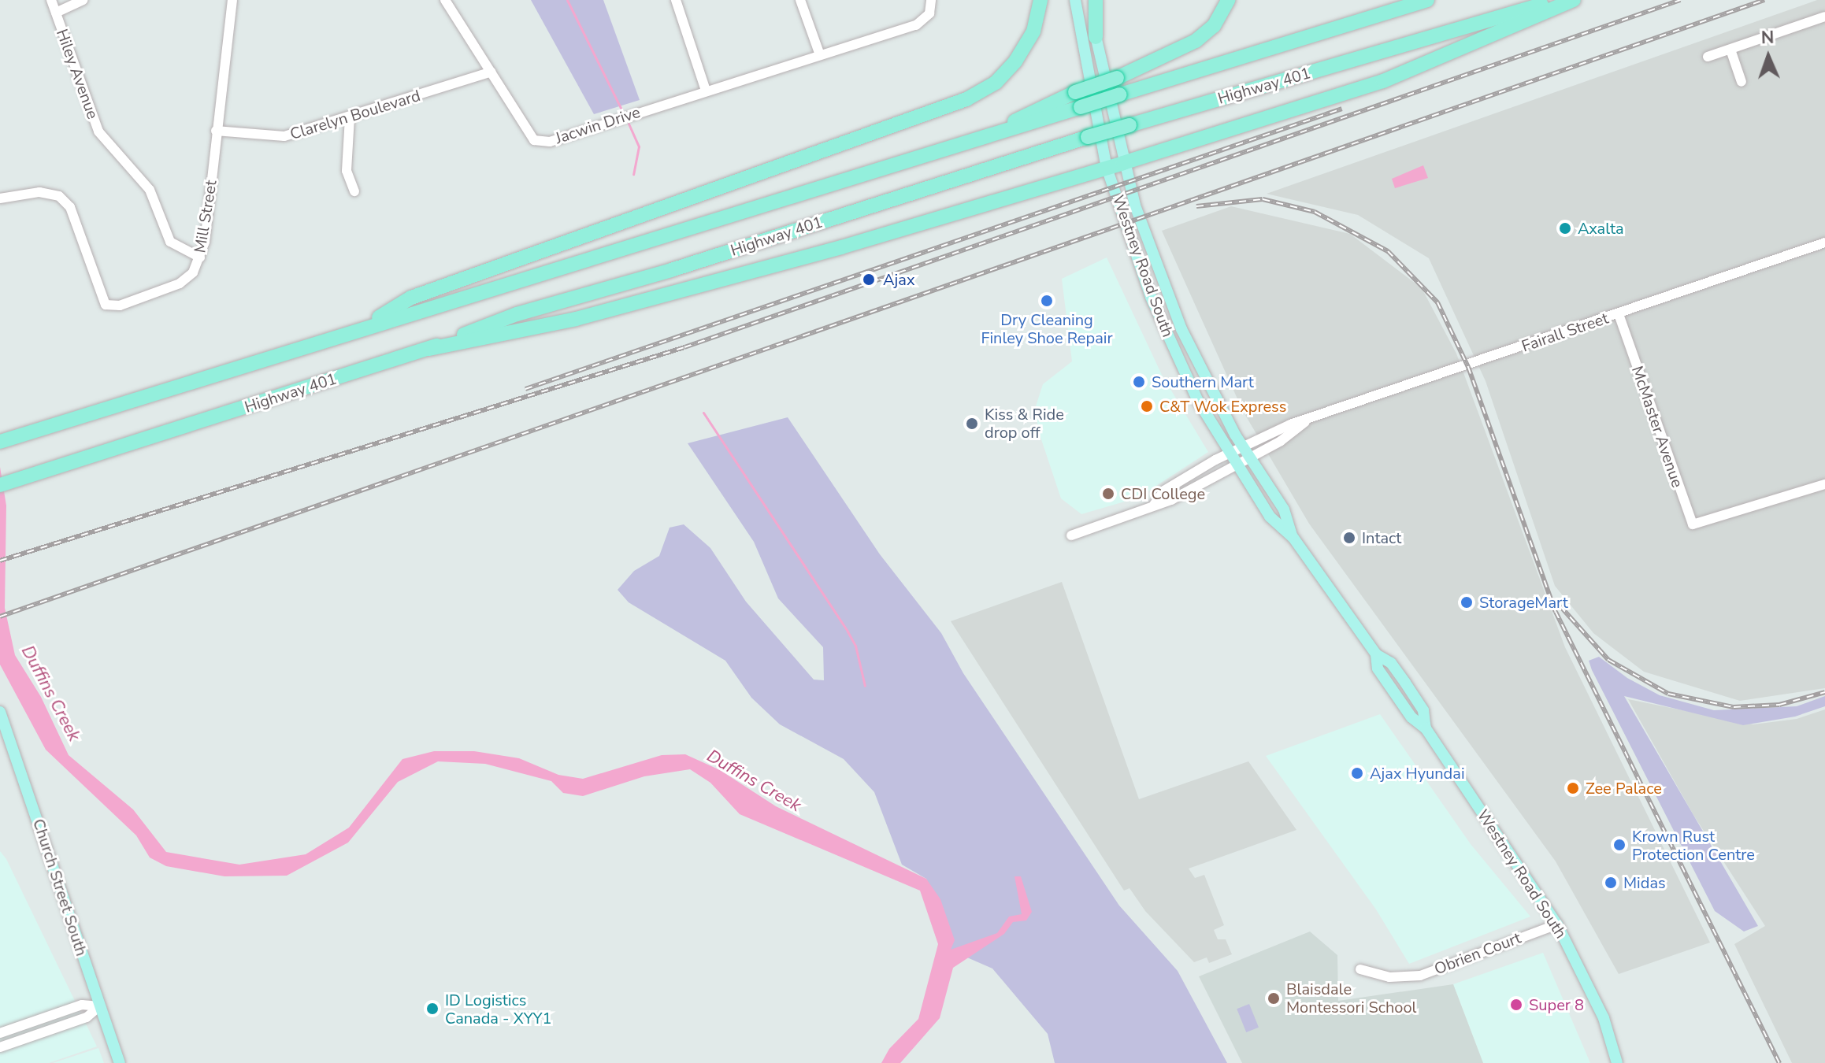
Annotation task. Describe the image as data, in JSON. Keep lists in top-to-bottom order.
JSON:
{
  "streets": {
    "highway": ["Highway 401"],
    "main road": ["Westney Road South", "Church Street South"],
    "street": [
      "Hiley Avenue",
      "Clarelyn Boulevard",
      "Jacwin Drive",
      "Mill Street",
      "Fairall Street",
      "McMaster Avenue",
      "Obrien Court"
    ]
  },
  "crossings": [
    ["Hiley Avenue", "Mill Street"],
    ["Clarelyn Boulevard", "Jacwin Drive"],
    ["Clarelyn Boulevard", "Mill Street"],
    ["Westney Road South", "Fairall Street"],
    ["Westney Road South", "Obrien Court"],
    ["Fairall Street", "McMaster Avenue"]
  ],
  "water": ["Duffins Creek"],
  "places": [
    "Axalta",
    "Ajax",
    "Dry Cleaning Finley Shoe Repair",
    "Southern Mart",
    "C&T Wok Express",
    "Kiss & Ride drop off",
    "CDI College",
    "Intact",
    "StorageMart",
    "Ajax Hyundai",
    "Zee Palace",
    "Krown Rust Protection Centre",
    "Midas",
    "Blaisdale Montessori School",
    "Super 8",
    "ID Logistics Canada - XYY1"
  ],
  "north": "top"
}
